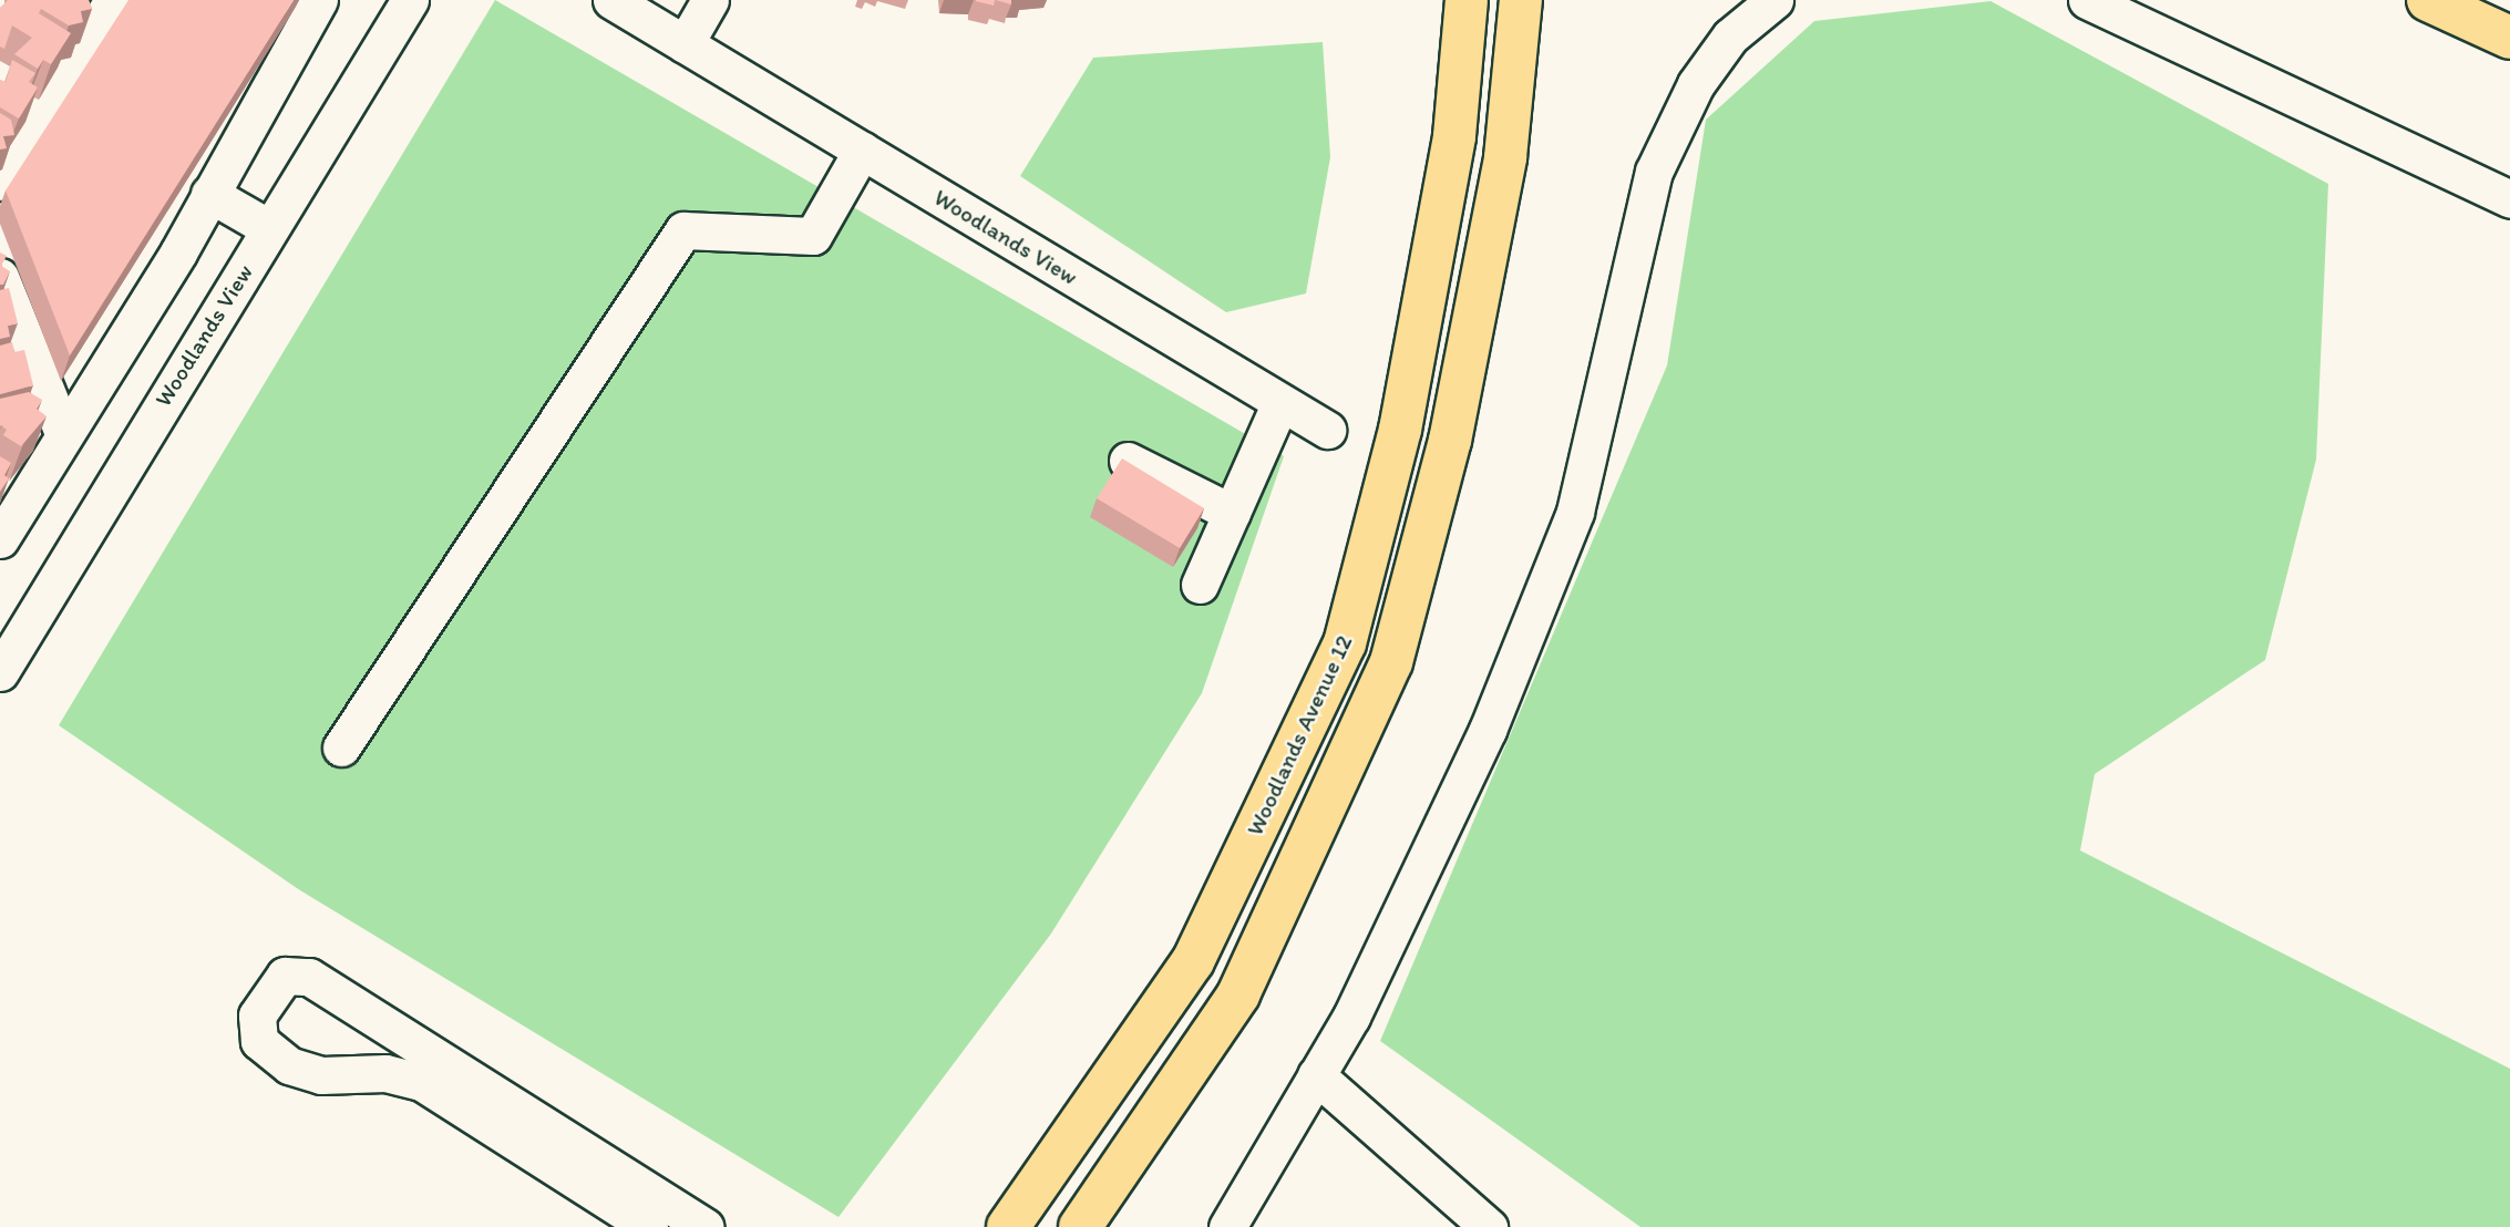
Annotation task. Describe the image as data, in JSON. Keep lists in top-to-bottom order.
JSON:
{
  "streets": {
    "main road": ["Woodlands Avenue 12"],
    "street": ["Woodlands View"]
  }
}
